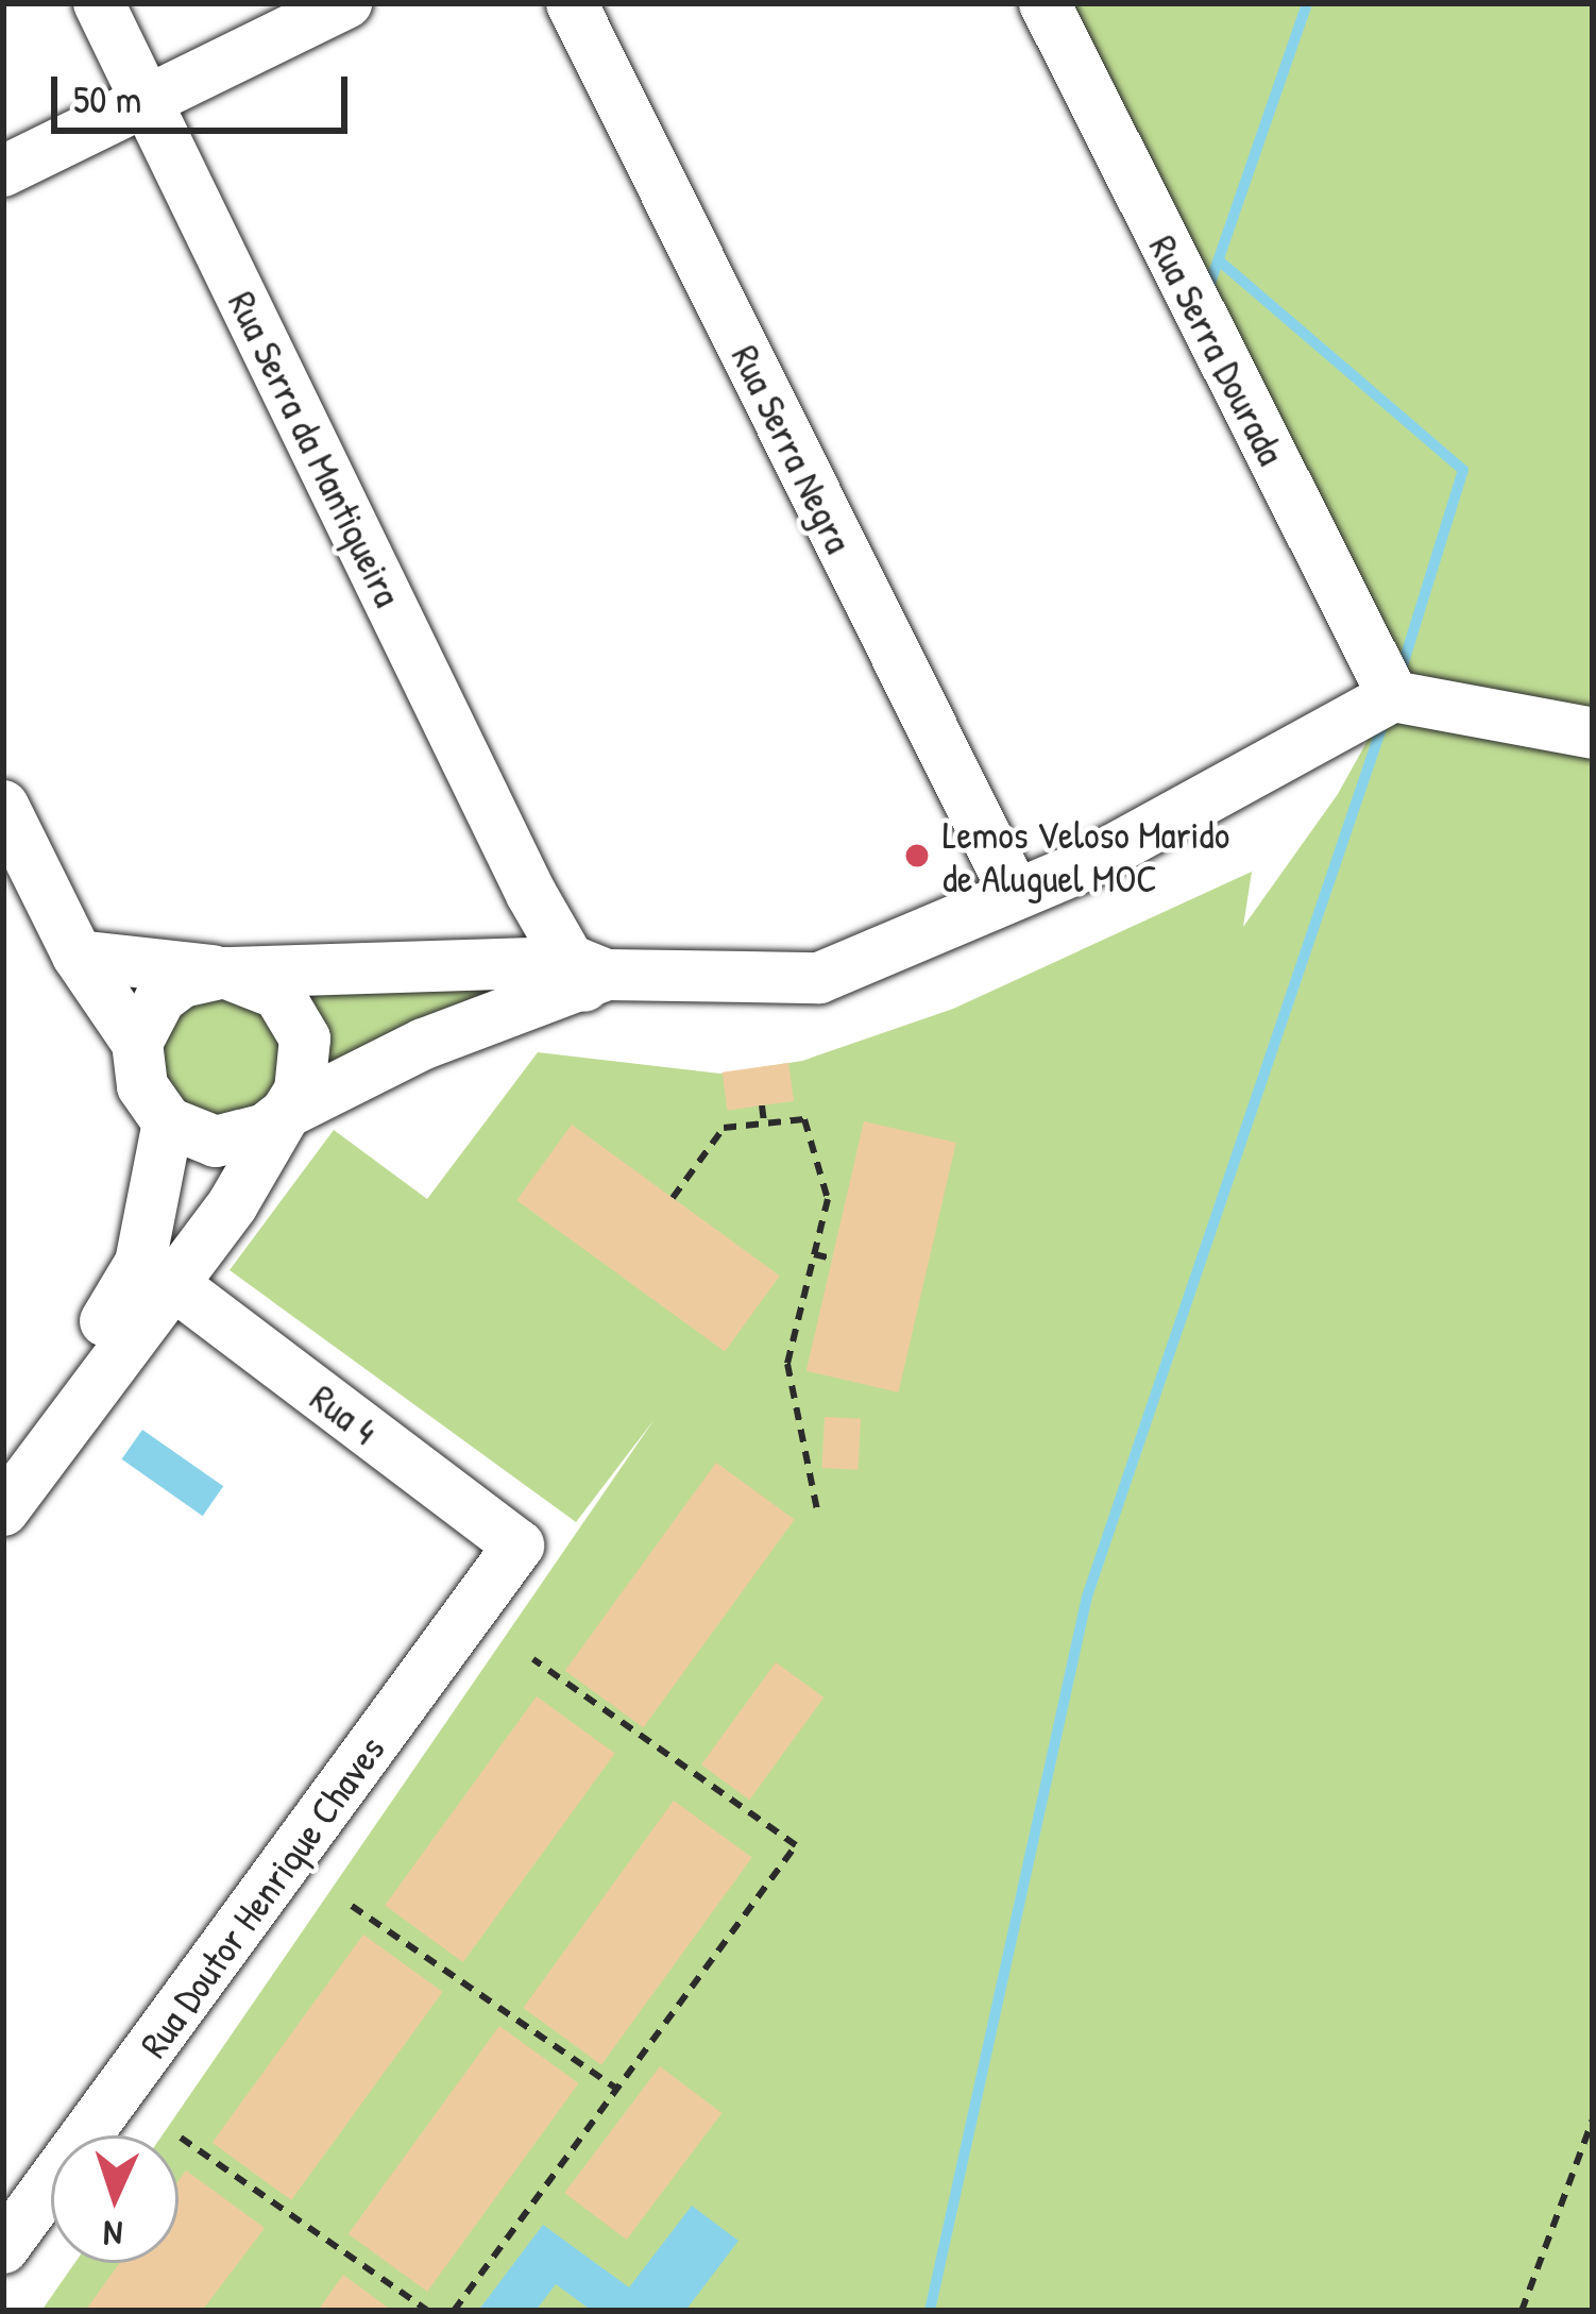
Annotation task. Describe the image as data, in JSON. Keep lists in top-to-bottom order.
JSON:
{
  "streets": {
    "street": [
      "Rua Serra Dourada",
      "Rua Serra da Mantiqueira",
      "Rua Serra Negra",
      "Rua 4",
      "Rua Doutor Henrique Chaves"
    ]
  },
  "crossings": [
    ["Rua 4", "Rua Doutor Henrique Chaves"]
  ],
  "places": ["Lemos Veloso Marido de Aluguel MOC"],
  "scale_bar": "50 m",
  "north": "bottom"
}
